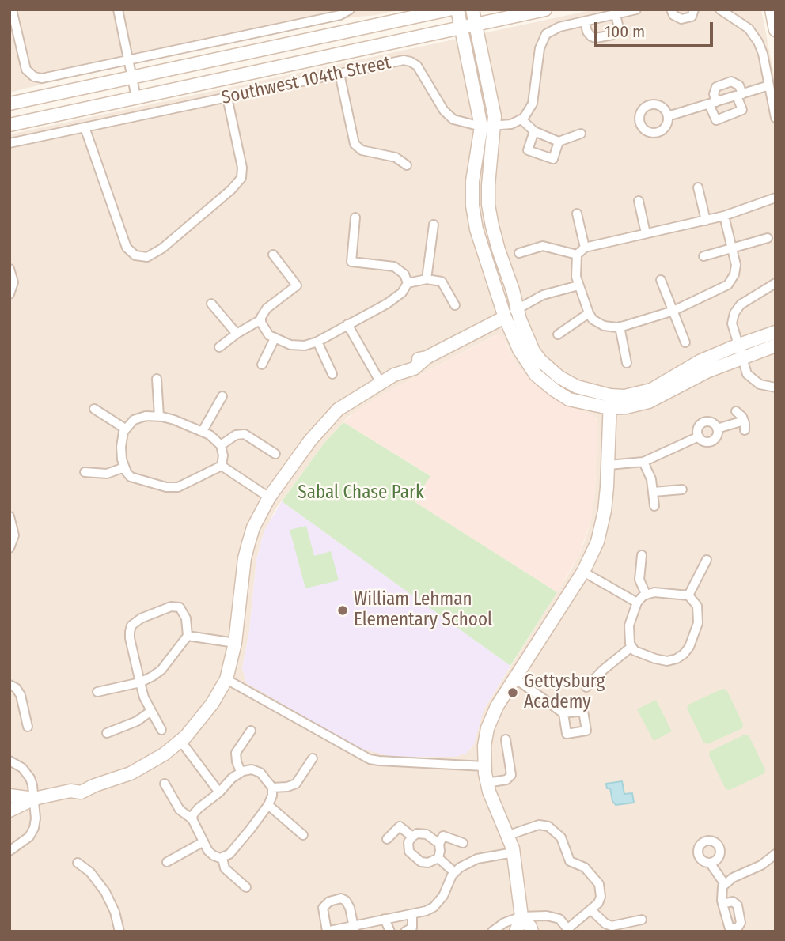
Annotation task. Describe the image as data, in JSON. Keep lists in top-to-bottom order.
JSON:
{
  "streets": {
    "street": ["Southwest 104th Street"]
  },
  "parks": ["Sabal Chase Park"],
  "places": ["William Lehman Elementary School", "Gettysburg Academy"],
  "scale_bar": "100 m"
}
